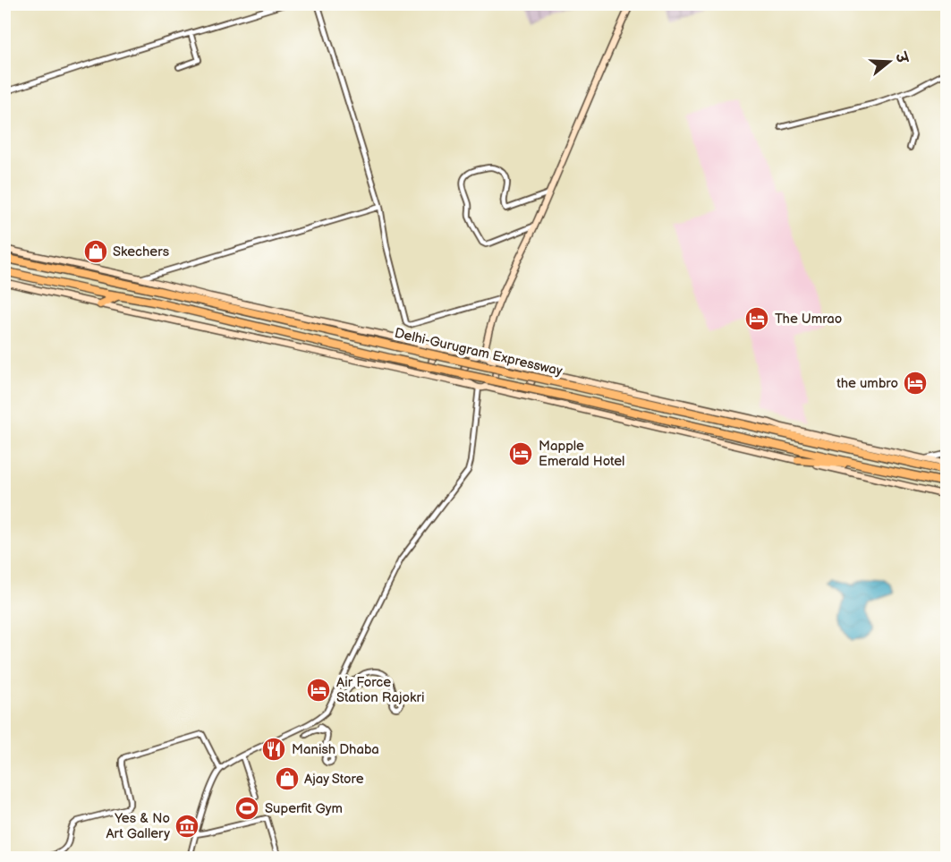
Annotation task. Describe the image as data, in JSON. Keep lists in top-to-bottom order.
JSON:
{
  "streets": {
    "highway": ["Delhi-Gurugram Expressway"]
  },
  "places": {
    "shop": ["Skechers", "Ajay Store"],
    "hotel": [
      "The Umrao",
      "the umbro",
      "Mapple Emerald Hotel",
      "Air Force Station Rajokri"
    ],
    "restaurant": ["Manish Dhaba"],
    "sports": ["Superfit Gym"],
    "museum": ["Yes & No Art Gallery"]
  },
  "north": "right"
}
